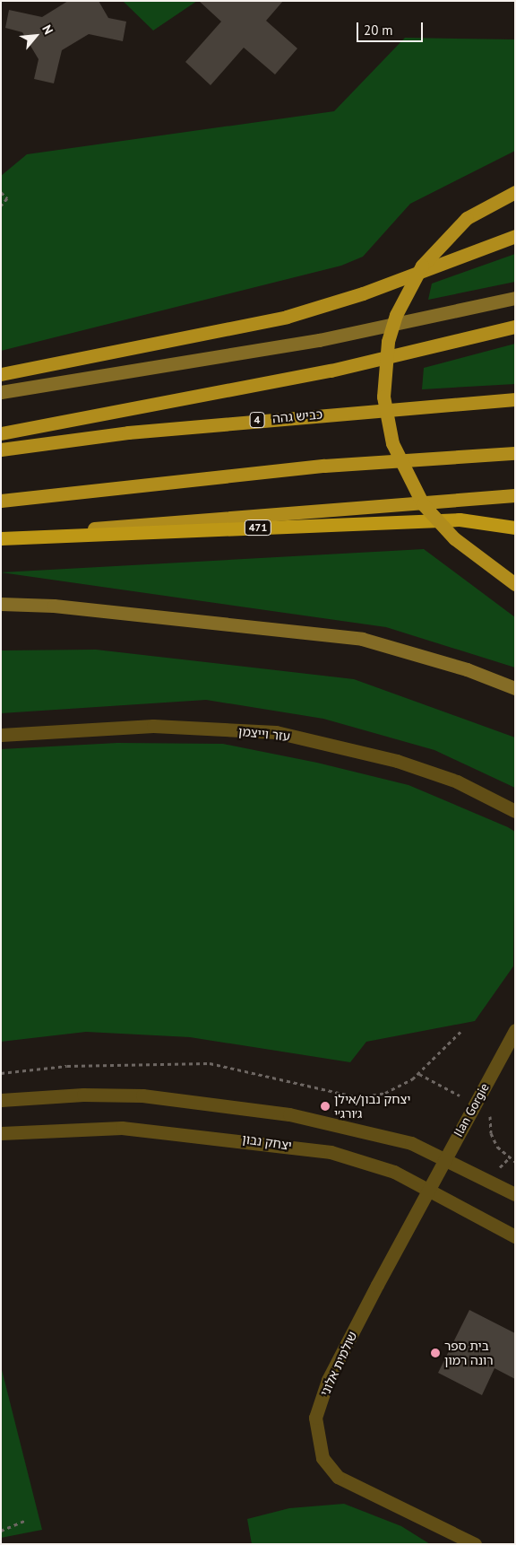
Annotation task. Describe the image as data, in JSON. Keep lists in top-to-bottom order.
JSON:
{
  "streets": {
    "highway": ["כביש גהה", "4", "471"],
    "street": [
      "עזר וייצמן",
      "Ilan Gorgie",
      "יצחק נבון",
      "שולמית אלוני"
    ]
  },
  "crossings": [
    ["Ilan Gorgie", "יצחק נבון"],
    ["Ilan Gorgie", "שולמית אלוני"],
    ["יצחק נבון", "שולמית אלוני"]
  ],
  "places": ["יצחק נבון/אילן ג׳ורג׳י", "בית ספר רונה רמון"],
  "scale_bar": "20 m",
  "north": "top right"
}
